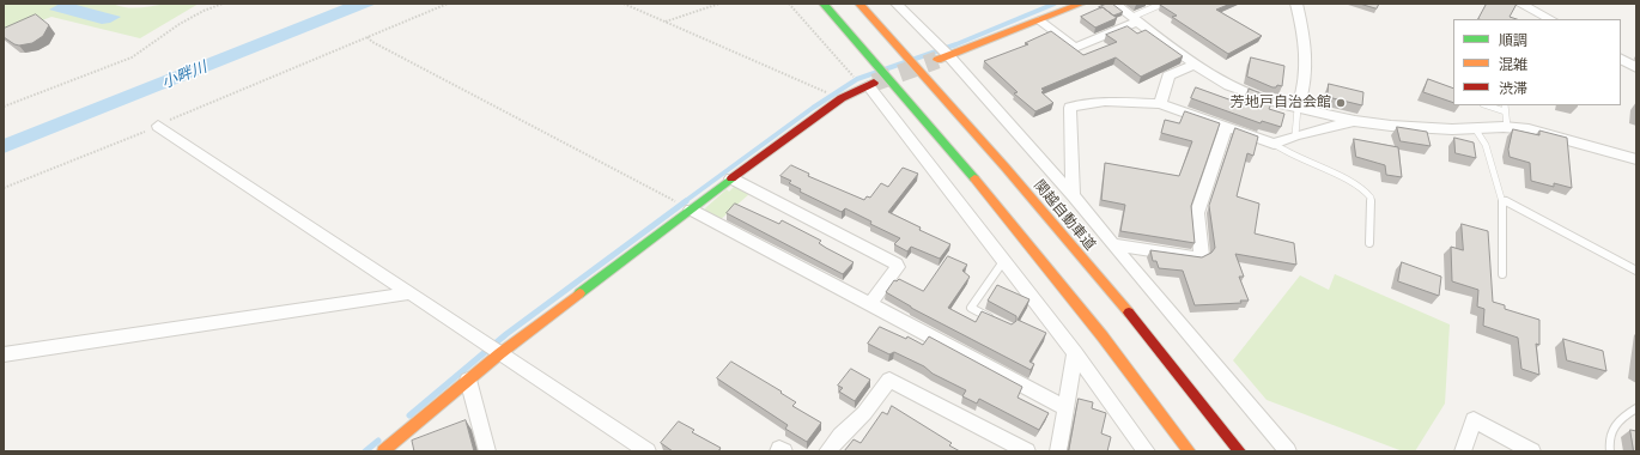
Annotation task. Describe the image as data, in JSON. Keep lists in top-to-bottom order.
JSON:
{
  "streets": {
    "main road": ["関越自動車道"]
  },
  "water": ["小畔川"],
  "places": ["芳地戸自治会館"],
  "legend": ["順調", "混雑", "渋滞"]
}
